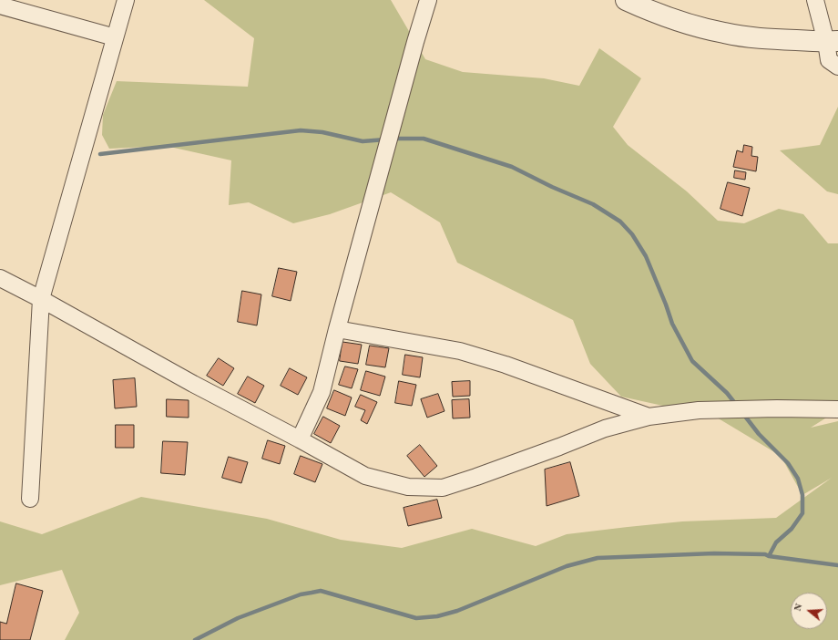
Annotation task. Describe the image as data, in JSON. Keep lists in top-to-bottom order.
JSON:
{
  "north": "left"
}
